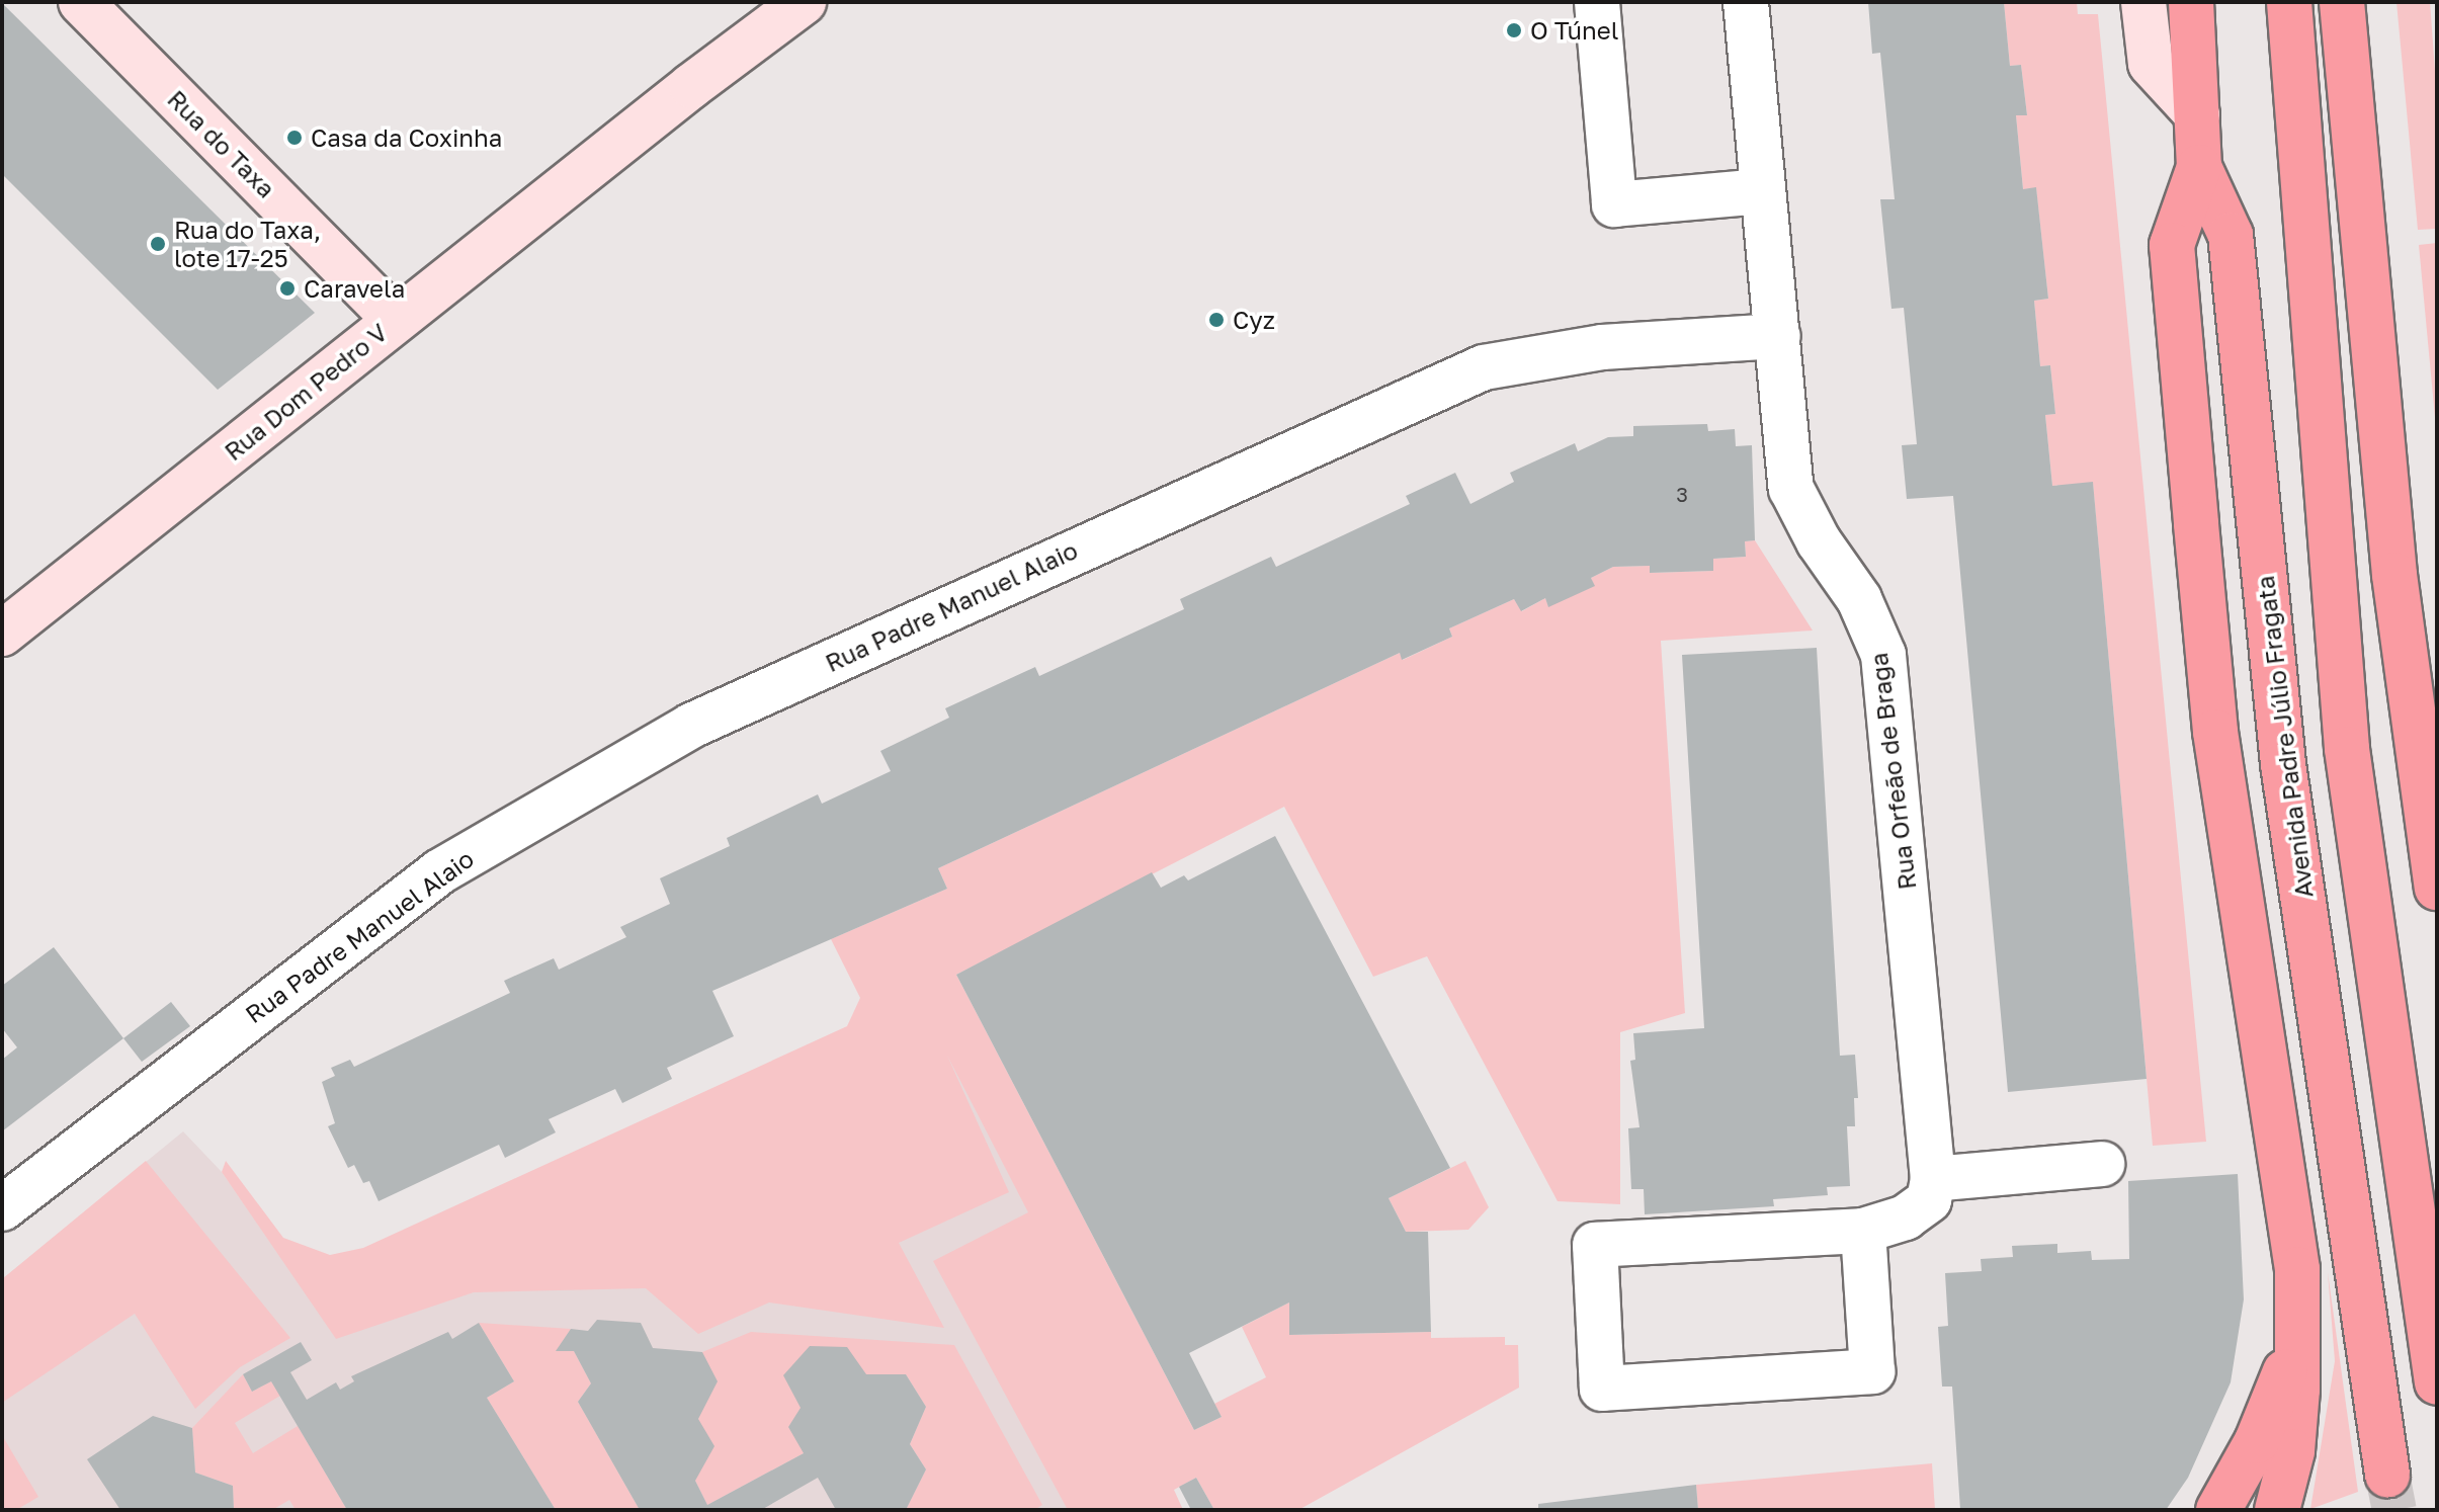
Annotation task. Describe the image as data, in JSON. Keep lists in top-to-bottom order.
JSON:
{
  "streets": {
    "highway": ["Avenida Padre Júlio Fragata"],
    "street": [
      "Rua do Taxa",
      "Rua Dom Pedro V",
      "Rua Padre Manuel Alaio",
      "Rua Orfeão de Braga"
    ]
  },
  "crossings": [
    ["Rua do Taxa", "Rua Dom Pedro V"],
    ["Rua Padre Manuel Alaio", "Rua Orfeão de Braga"]
  ],
  "places": [
    "O Túnel",
    "Casa da Coxinha",
    "Rua do Taxa, lote 17-25",
    "Caravela",
    "Cyz"
  ],
  "house_numbers": ["3"]
}
